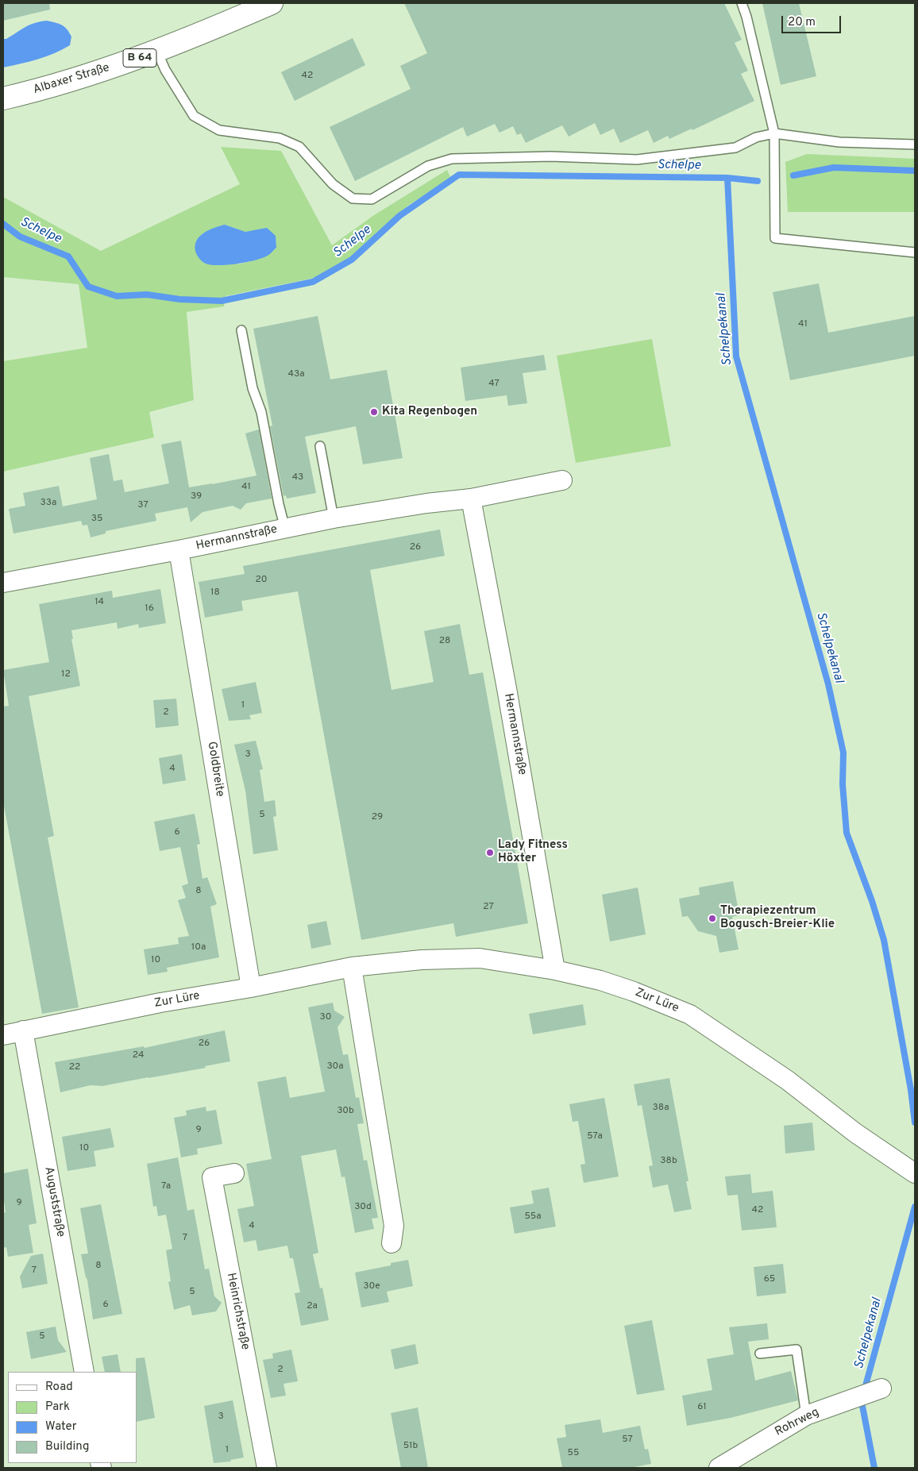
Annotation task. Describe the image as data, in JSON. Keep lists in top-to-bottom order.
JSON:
{
  "streets": {
    "main road": ["B 64", "Albaxer Straße"],
    "street": [
      "Hermannstraße",
      "Goldbreite",
      "Zur Lüre",
      "Auguststraße",
      "Heinrichstraße",
      "Rohrweg"
    ]
  },
  "crossings": [
    ["Hermannstraße", "Goldbreite"],
    ["Hermannstraße", "Zur Lüre"],
    ["Goldbreite", "Zur Lüre"],
    ["Zur Lüre", "Auguststraße"]
  ],
  "water": ["Schelpe", "Schelpekanal"],
  "places": ["Kita Regenbogen", "Lady Fitness Höxter", "Therapiezentrum Bogusch-Breier-Klie"],
  "house_numbers": [
    "42",
    "41",
    "43a",
    "47",
    "43",
    "41",
    "39",
    "33a",
    "37",
    "35",
    "26",
    "20",
    "18",
    "14",
    "16",
    "28",
    "12",
    "1",
    "2",
    "3",
    "4",
    "5",
    "29",
    "6",
    "8",
    "27",
    "10a",
    "10",
    "30",
    "26",
    "24",
    "30a",
    "22",
    "38a",
    "30b",
    "9",
    "57a",
    "10",
    "38b",
    "7a",
    "9",
    "30d",
    "42",
    "55a",
    "4",
    "7",
    "8",
    "7",
    "65",
    "30e",
    "5",
    "6",
    "2a",
    "5",
    "2",
    "61",
    "3",
    "57",
    "51b",
    "1",
    "55"
  ],
  "legend": [
    "Road",
    "Park",
    "Water",
    "Building"
  ],
  "scale_bar": "20 m"
}
